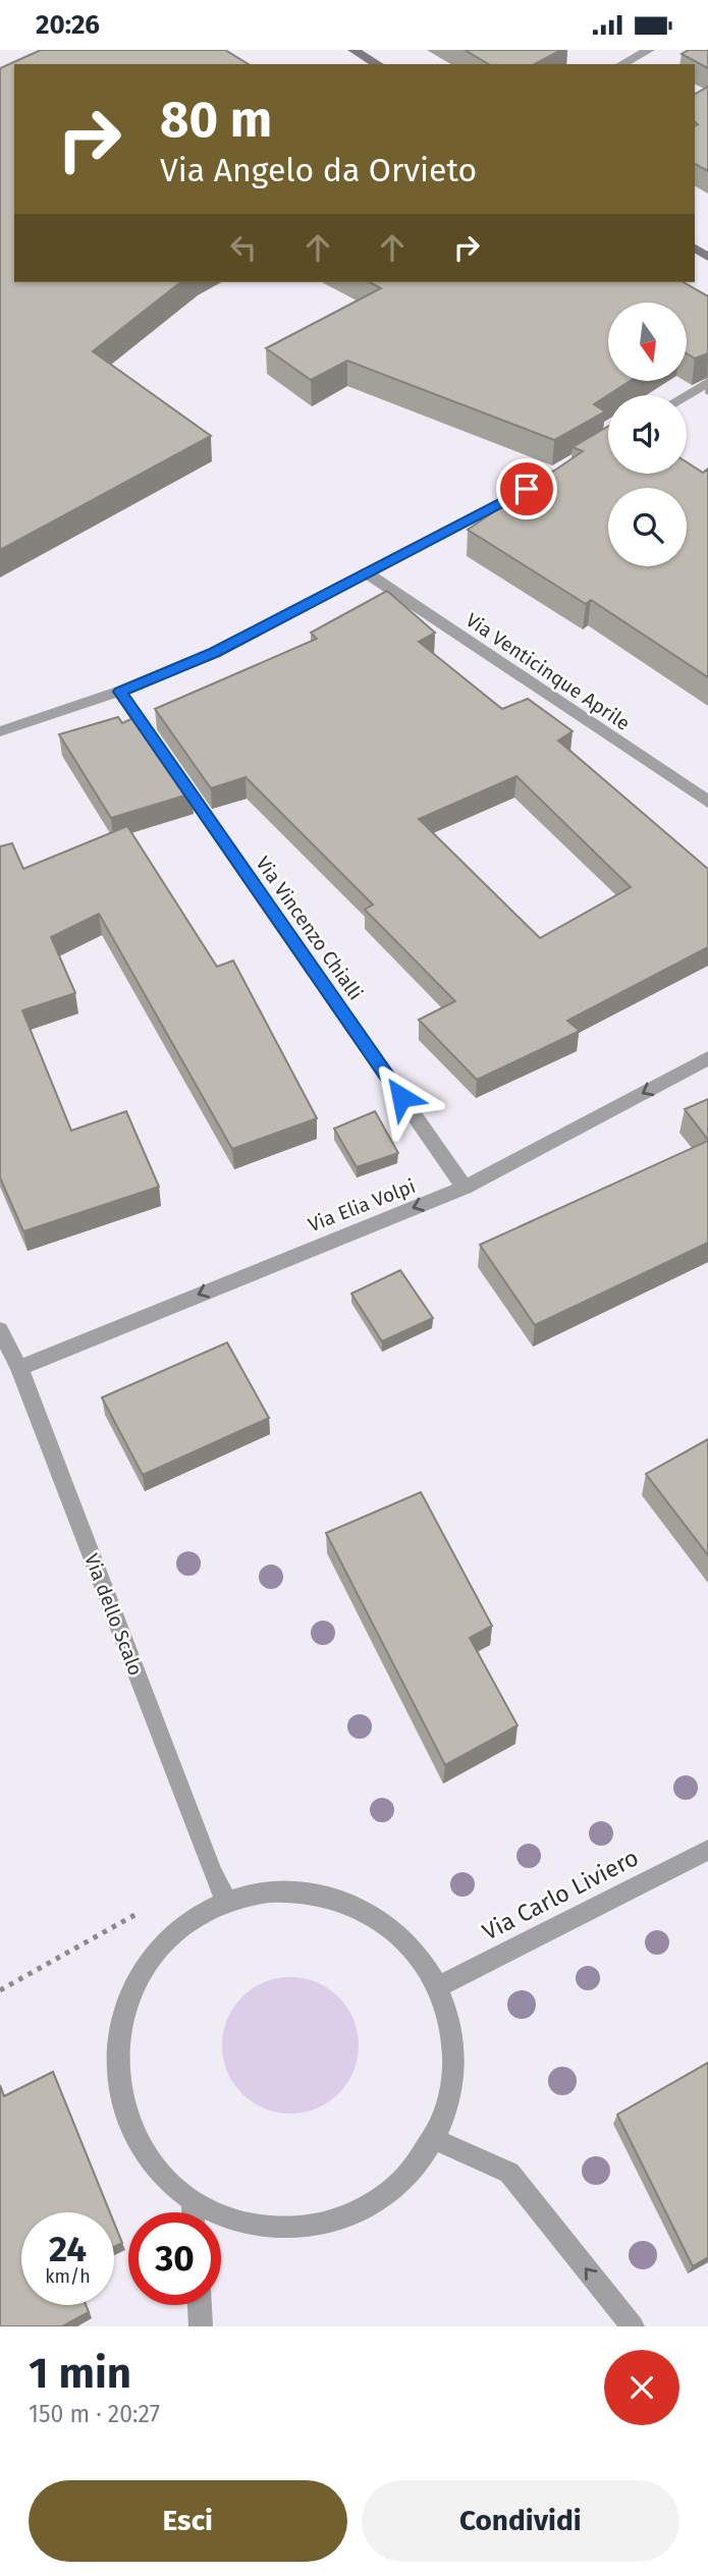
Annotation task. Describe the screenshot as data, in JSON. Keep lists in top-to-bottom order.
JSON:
{
  "streets": {
    "street": [
      "Via Venticinque Aprile",
      "Via Vincenzo Chialli",
      "Via Elia Volpi",
      "Via dello Scalo",
      "Via Carlo Liviero"
    ]
  },
  "crossings": [
    ["Via Vincenzo Chialli", "Via Elia Volpi"],
    ["Via Elia Volpi", "Via dello Scalo"]
  ],
  "one_way": ["Via Elia Volpi"],
  "north": "bottom",
  "page": {
    "status": "20:26",
    "turn": ["80 m", "Via Angelo da Orvieto"],
    "speed": "24 km/h",
    "limit": "30",
    "heading": ["1 min", "150 m · 20:27"],
    "buttons": ["Esci", "Condividi"]
  }
}
